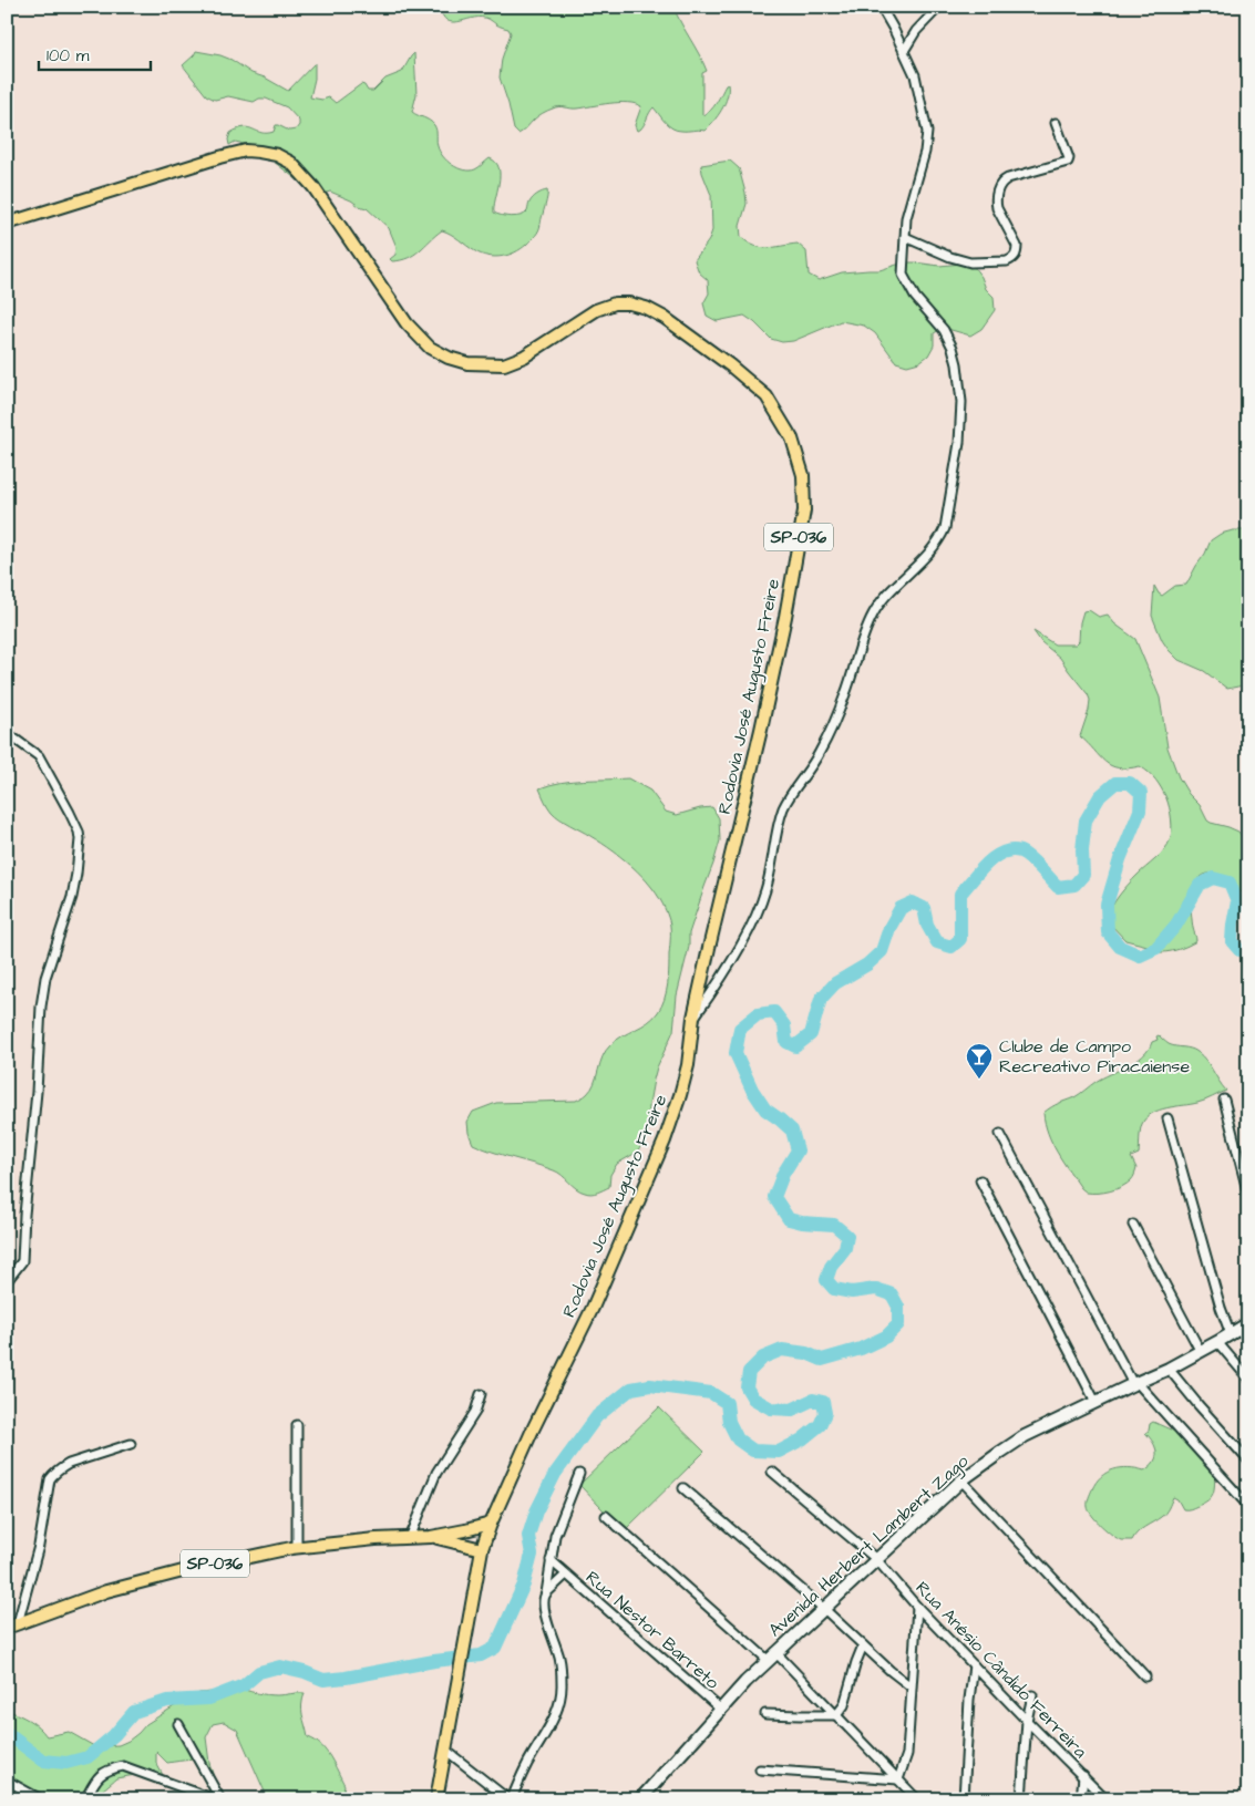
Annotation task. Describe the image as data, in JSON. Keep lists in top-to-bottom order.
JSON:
{
  "streets": {
    "main road": ["SP-036", "Rodovia José Augusto Freire"],
    "street": ["Avenida Herbert Lambert Zago", "Rua Nestor Barreto", "Rua Anésio Cândido Ferreira"]
  },
  "crossings": [
    ["SP-036", "Rodovia José Augusto Freire"],
    ["Avenida Herbert Lambert Zago", "Rua Nestor Barreto"],
    ["Avenida Herbert Lambert Zago", "Rua Anésio Cândido Ferreira"]
  ],
  "places": {
    "bar": ["Clube de Campo Recreativo Piracaiense"]
  },
  "scale_bar": "100 m"
}
